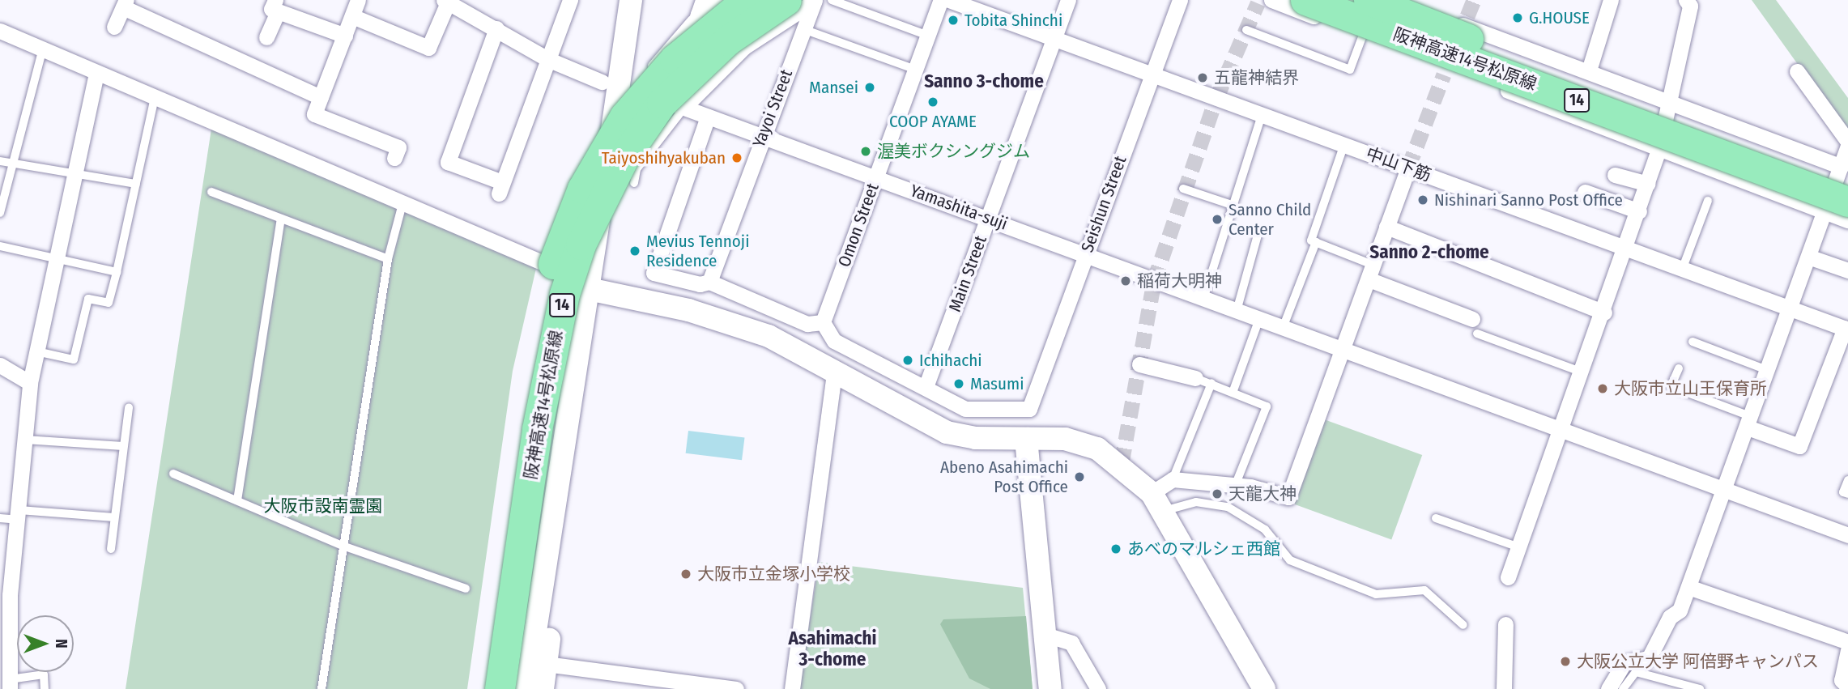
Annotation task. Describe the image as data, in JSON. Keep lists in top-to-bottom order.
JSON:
{
  "streets": {
    "highway": ["阪神高速14号松原線", "14"],
    "street": [
      "Yayoi Street",
      "中山下筋",
      "Seishun Street",
      "Yamashita-suji",
      "Omon Street",
      "Main Street"
    ]
  },
  "crossings": [
    ["阪神高速14号松原線", "Yayoi Street"],
    ["Yayoi Street", "Yamashita-suji"],
    ["中山下筋", "Seishun Street"],
    ["中山下筋", "Main Street"],
    ["Seishun Street", "Yamashita-suji"],
    ["Seishun Street", "Main Street"],
    ["Yamashita-suji", "Omon Street"],
    ["Yamashita-suji", "Main Street"]
  ],
  "districts": ["Sanno 3-chome", "Sanno 2-chome", "Asahimachi 3-chome"],
  "parks": ["大阪市設南霊園"],
  "places": [
    "G.HOUSE",
    "Tobita Shinchi",
    "五龍神結界",
    "Mansei",
    "COOP AYAME",
    "渥美ボクシングジム",
    "Taiyoshihyakuban",
    "Nishinari Sanno Post Office",
    "Sanno Child Center",
    "Mevius Tennoji Residence",
    "稲荷大明神",
    "Ichihachi",
    "Masumi",
    "大阪市立山王保育所",
    "Abeno Asahimachi Post Office",
    "天龍大神",
    "あべのマルシェ西館",
    "大阪市立金塚小学校",
    "大阪公立大学 阿倍野キャンパス"
  ],
  "north": "right"
}
